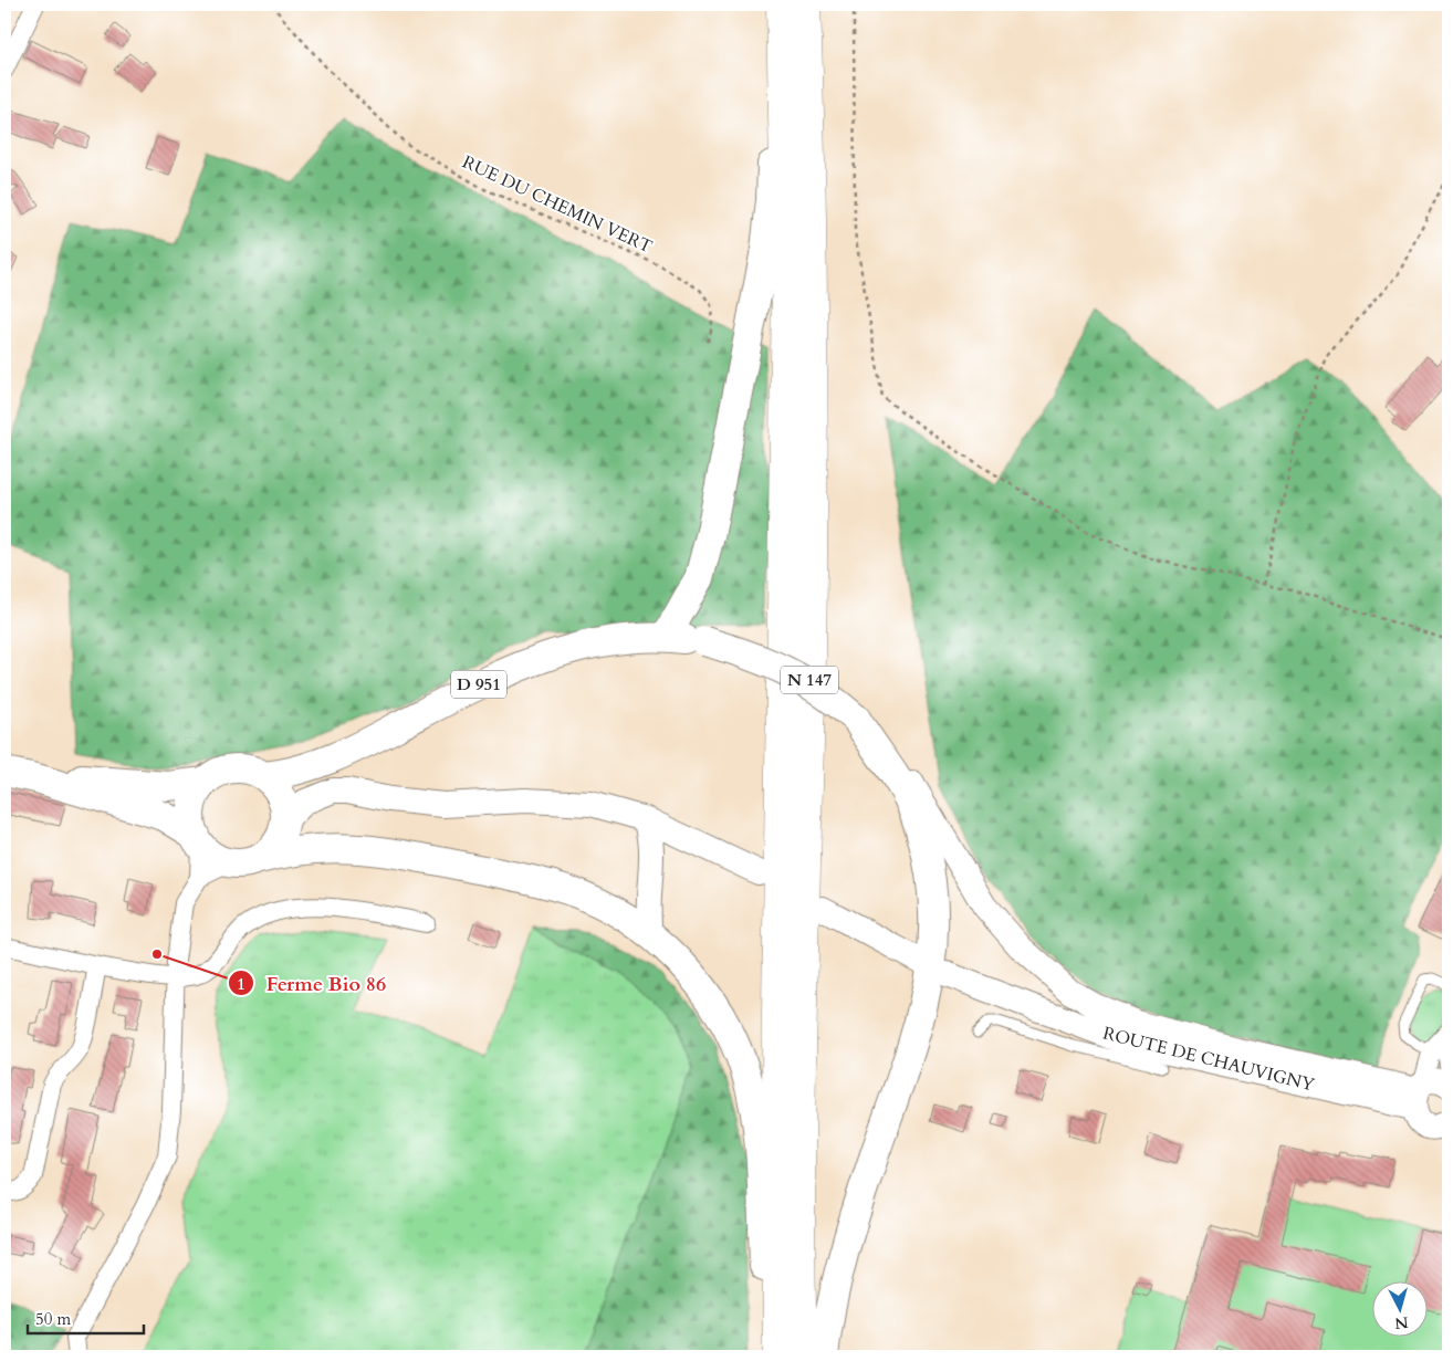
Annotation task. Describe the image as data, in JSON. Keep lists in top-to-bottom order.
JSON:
{
  "streets": {
    "highway": ["N 147"],
    "main road": ["D 951", "ROUTE DE CHAUVIGNY"],
    "path": ["RUE DU CHEMIN VERT"]
  },
  "crossings": [
    ["D 951", "ROUTE DE CHAUVIGNY"]
  ],
  "places": ["Ferme Bio 86"],
  "scale_bar": "50 m",
  "north": "bottom"
}
